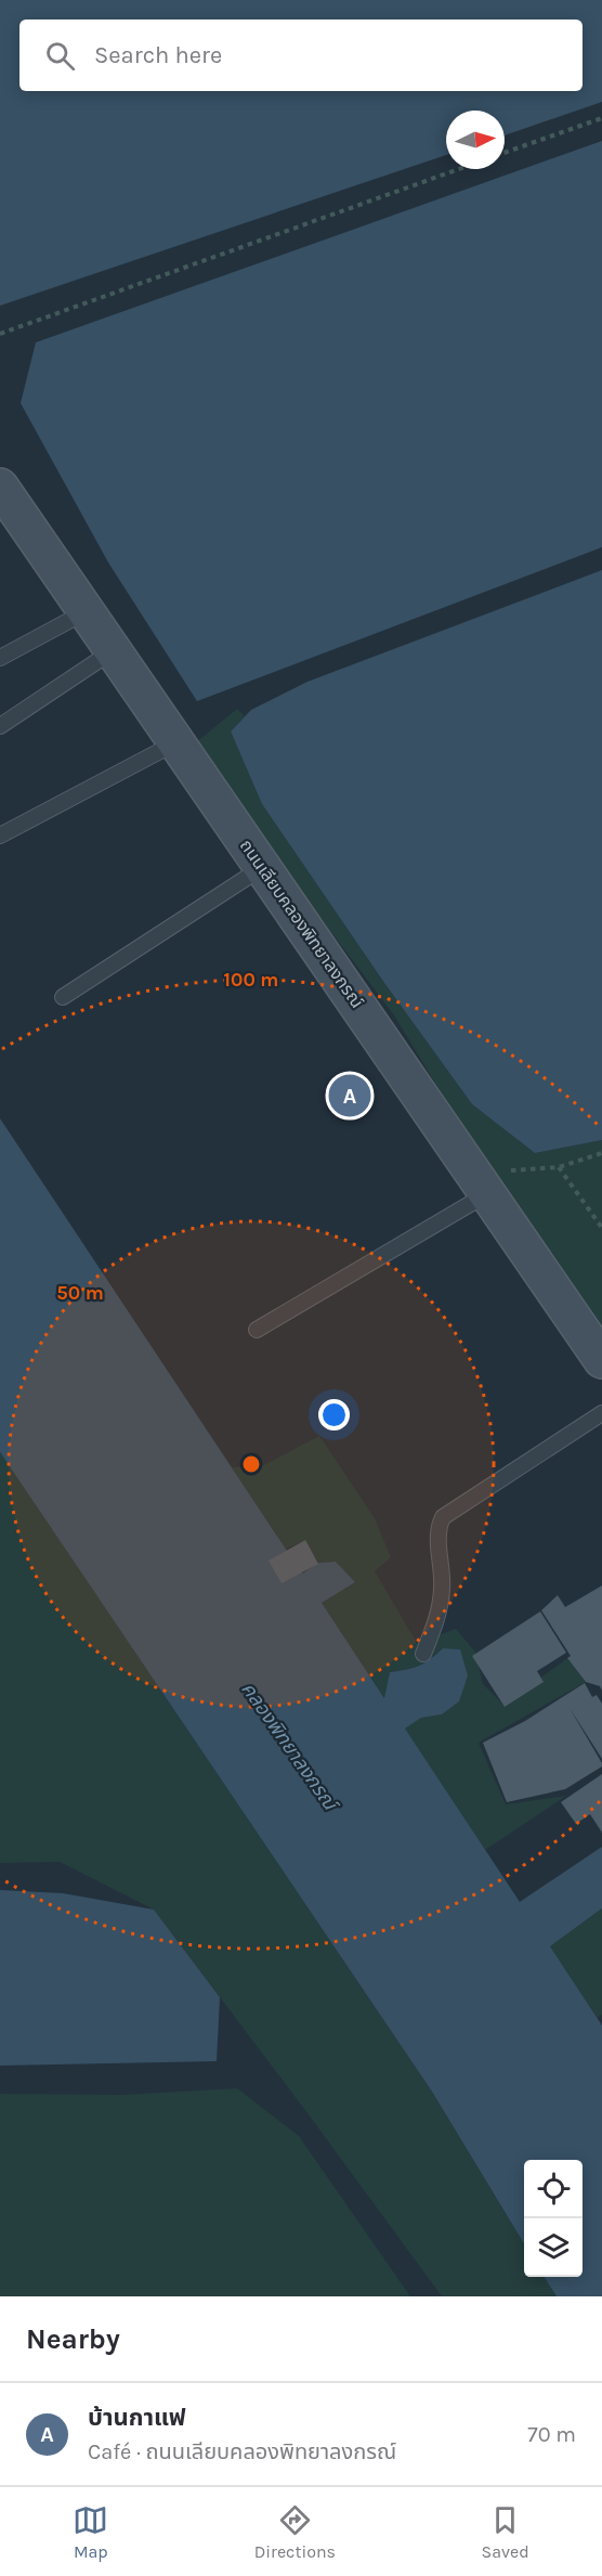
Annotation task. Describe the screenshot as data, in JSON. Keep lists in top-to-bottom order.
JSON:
{
  "streets": {
    "main road": ["ถนนเลียบคลองพิทยาลงกรณ์"]
  },
  "water": ["คลองพิทยาลงกรณ์"],
  "north": "right",
  "page": {
    "search": "Search here",
    "pins": "A",
    "heading": "Nearby",
    "list": [
      {
        "mark": "A",
        "name": "บ้านกาแฟ",
        "note": "Café · ถนนเลียบคลองพิทยาลงกรณ์",
        "value": "70 m"
      }
    ],
    "nav": ["Map", "Directions", "Saved"]
  },
  "rings": ["100 m", "50 m"]
}
